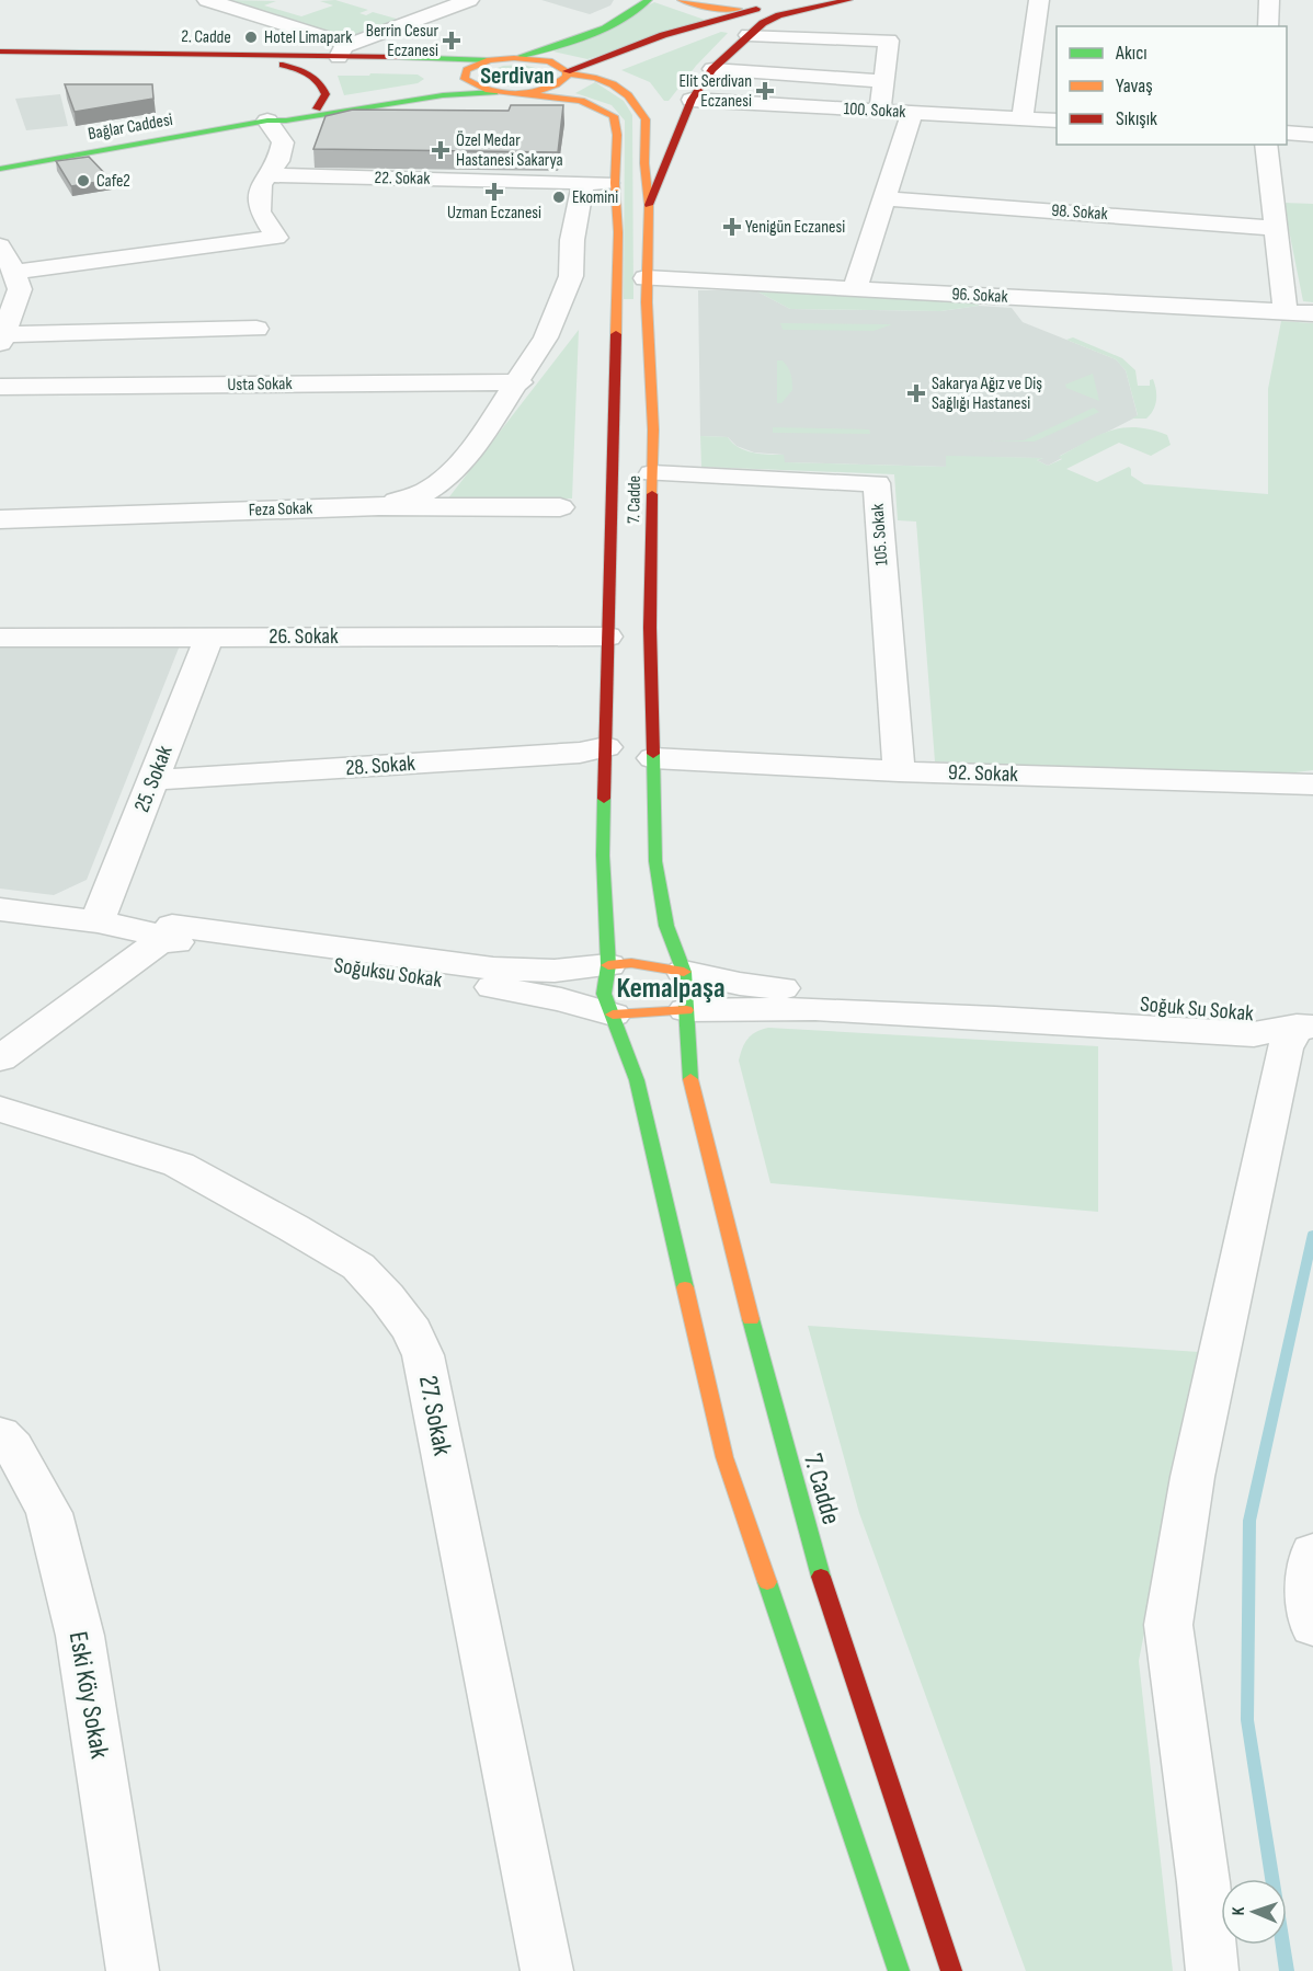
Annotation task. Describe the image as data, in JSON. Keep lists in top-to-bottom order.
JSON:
{
  "streets": {
    "main road": ["2. Cadde", "Bağlar Caddesi", "7. Cadde"],
    "street": [
      "100. Sokak",
      "22. Sokak",
      "98. Sokak",
      "96. Sokak",
      "Usta Sokak",
      "Feza Sokak",
      "105. Sokak",
      "26. Sokak",
      "28. Sokak",
      "92. Sokak",
      "25. Sokak",
      "Soğuksu Sokak",
      "Soğuk Su Sokak",
      "27. Sokak",
      "Eski Köy Sokak"
    ]
  },
  "crossings": [
    ["2. Cadde", "Bağlar Caddesi"],
    ["2. Cadde", "7. Cadde"],
    ["22. Sokak", "7. Cadde"],
    ["96. Sokak", "7. Cadde"],
    ["7. Cadde", "105. Sokak"],
    ["7. Cadde", "26. Sokak"],
    ["7. Cadde", "28. Sokak"],
    ["7. Cadde", "92. Sokak"],
    ["7. Cadde", "Soğuksu Sokak"],
    ["7. Cadde", "Soğuk Su Sokak"],
    ["105. Sokak", "92. Sokak"],
    ["26. Sokak", "25. Sokak"],
    ["28. Sokak", "25. Sokak"],
    ["25. Sokak", "Soğuksu Sokak"]
  ],
  "districts": ["Serdivan", "Kemalpaşa"],
  "places": {
    "other": ["Hotel Limapark", "Cafe2", "Ekomini"],
    "health": [
      "Berrin Cesur Eczanesi",
      "Elit Serdivan Eczanesi",
      "Özel Medar Hastanesi Sakarya",
      "Uzman Eczanesi",
      "Yenigün Eczanesi",
      "Sakarya Ağız ve Diş Sağlığı Hastanesi"
    ]
  },
  "legend": ["Akıcı", "Yavaş", "Sıkışık"],
  "north": "left"
}
